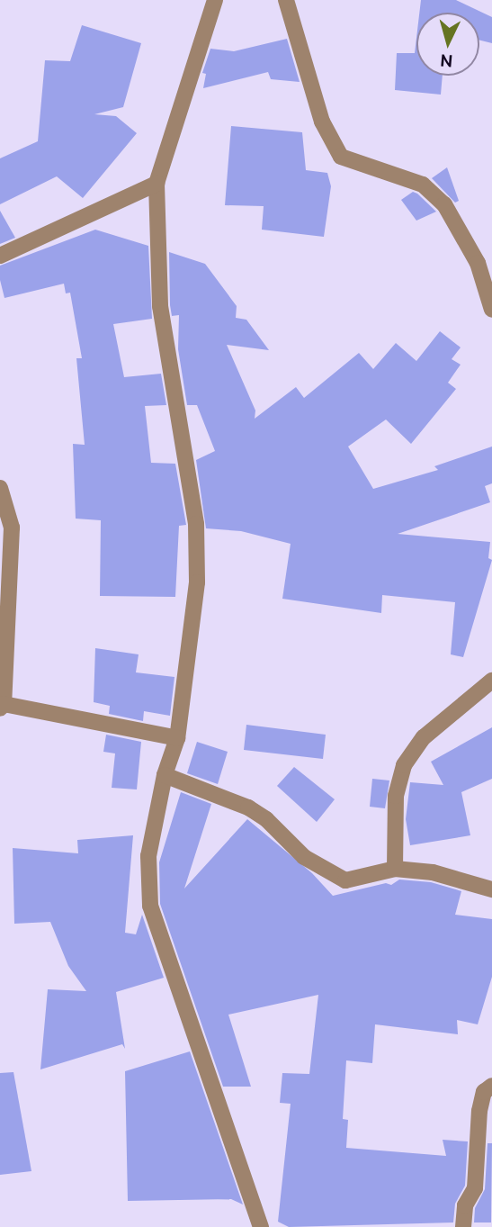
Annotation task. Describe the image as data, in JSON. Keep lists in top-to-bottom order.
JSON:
{
  "north": "bottom"
}
